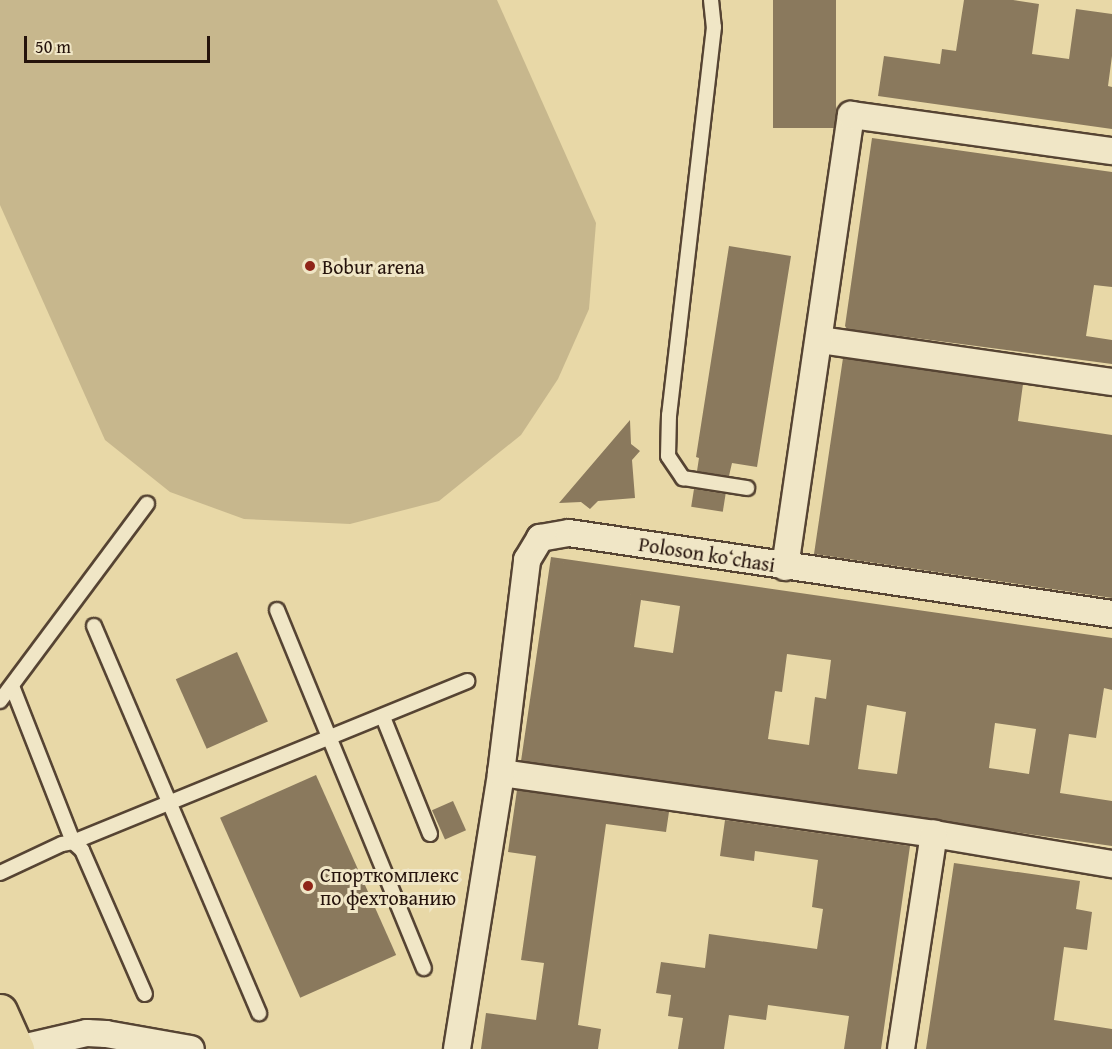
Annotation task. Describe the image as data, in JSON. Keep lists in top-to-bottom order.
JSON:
{
  "streets": {
    "street": ["Poloson koʻchasi"]
  },
  "places": ["Bobur arena", "Спорткомплекс по фехтованию"],
  "scale_bar": "50 m"
}
